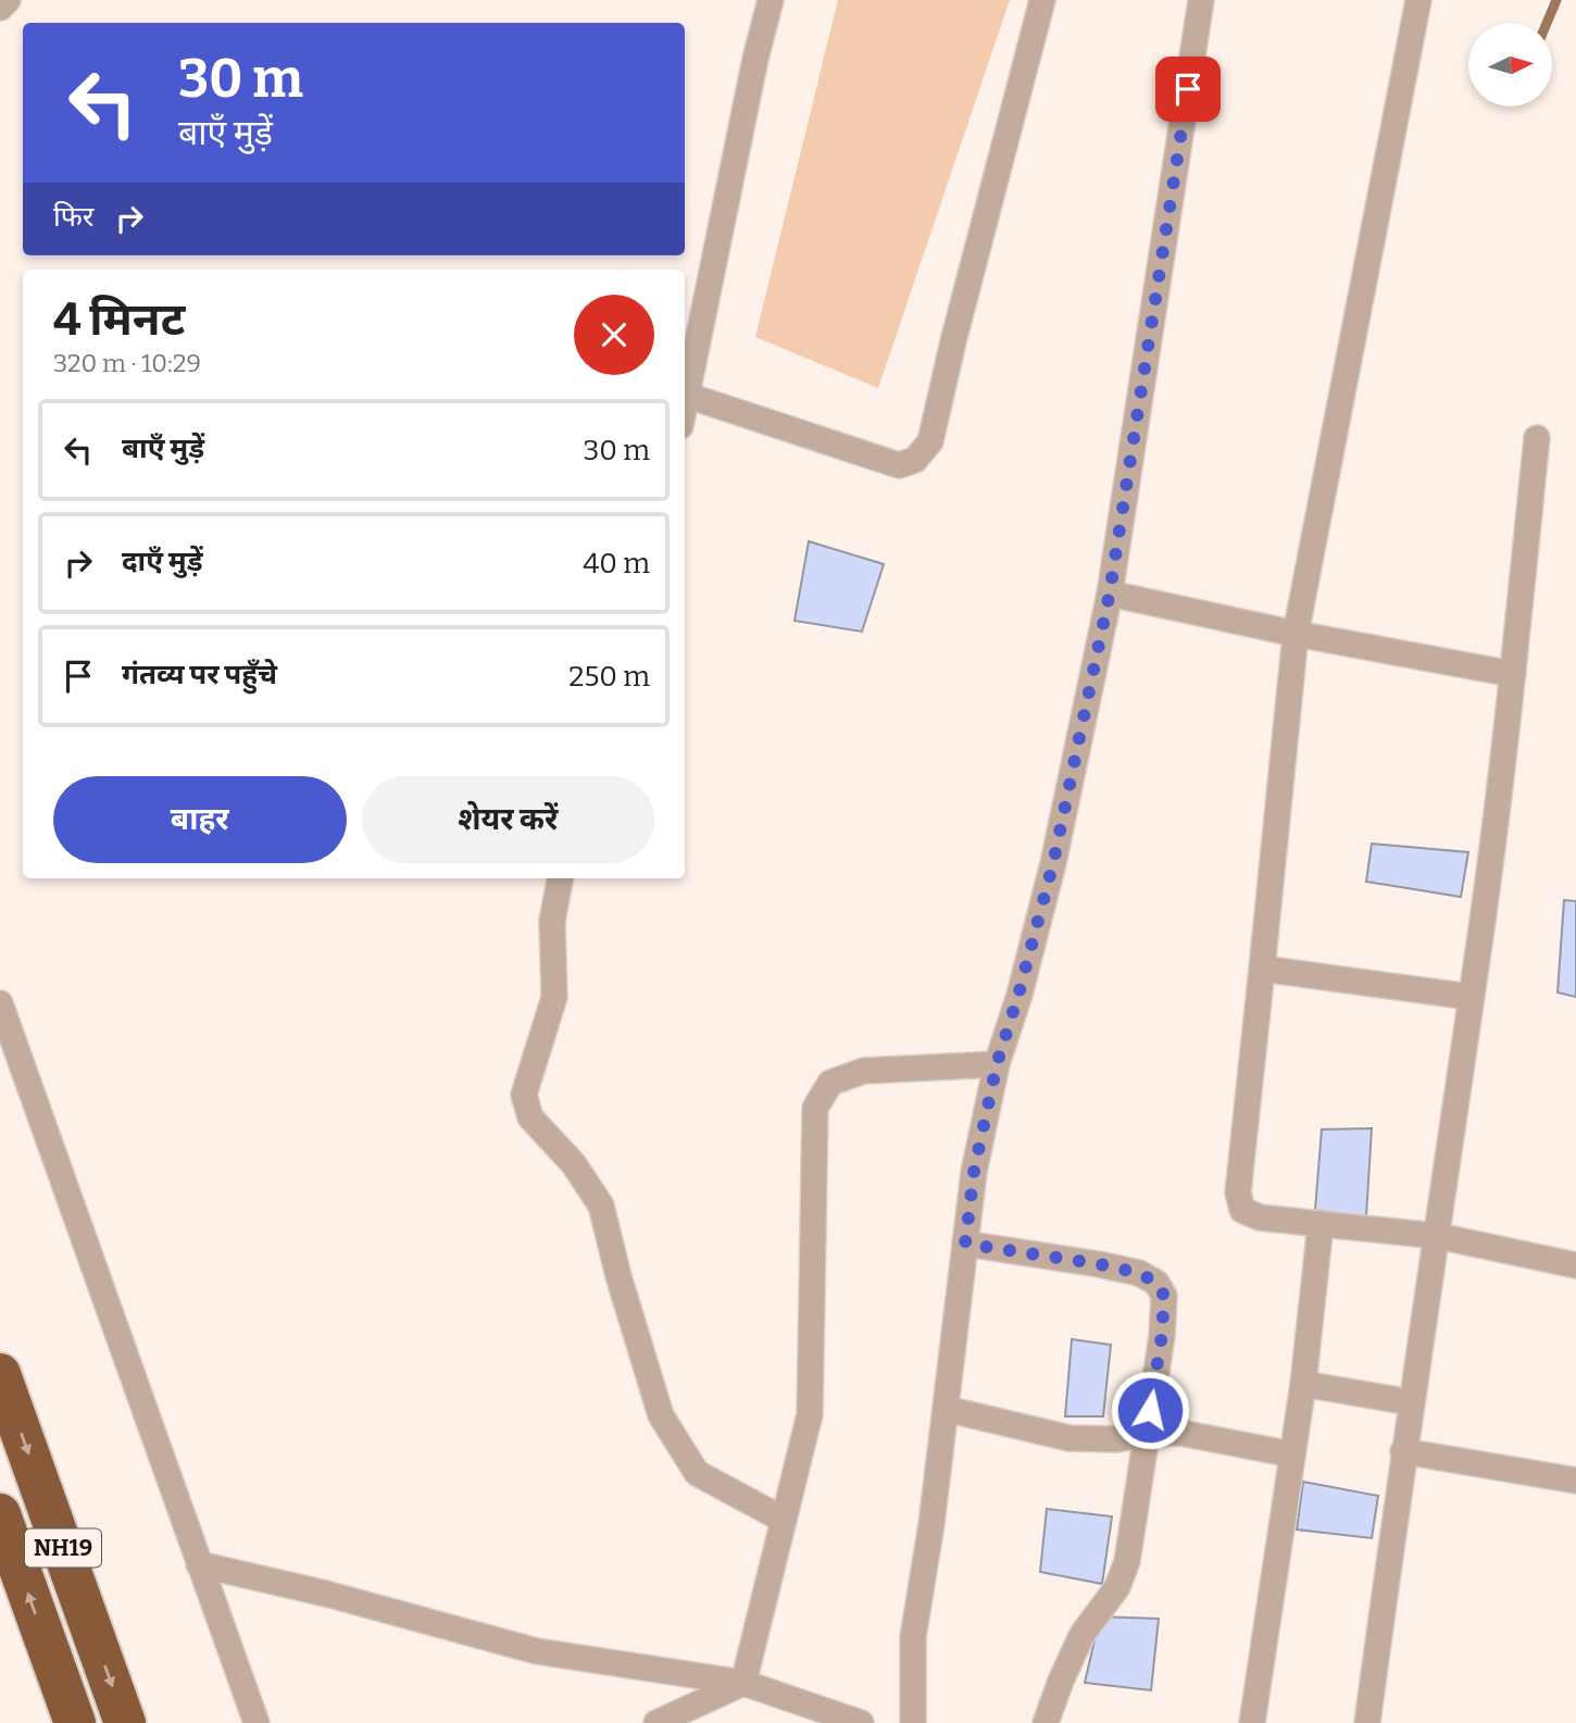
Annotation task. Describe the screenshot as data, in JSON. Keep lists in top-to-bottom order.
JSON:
{
  "streets": {
    "highway": ["NH19"]
  },
  "north": "right",
  "page": {
    "turn": ["30 m", "बाएँ मुड़ें"],
    "then": "फिर",
    "heading": ["4 मिनट", "320 m · 10:29"],
    "list": [
      {
        "name": "बाएँ मुड़ें",
        "value": "30 m"
      },
      {
        "name": "दाएँ मुड़ें",
        "value": "40 m"
      },
      {
        "name": "गंतव्य पर पहुँचे",
        "value": "250 m"
      }
    ],
    "buttons": ["बाहर", "शेयर करें"]
  }
}
